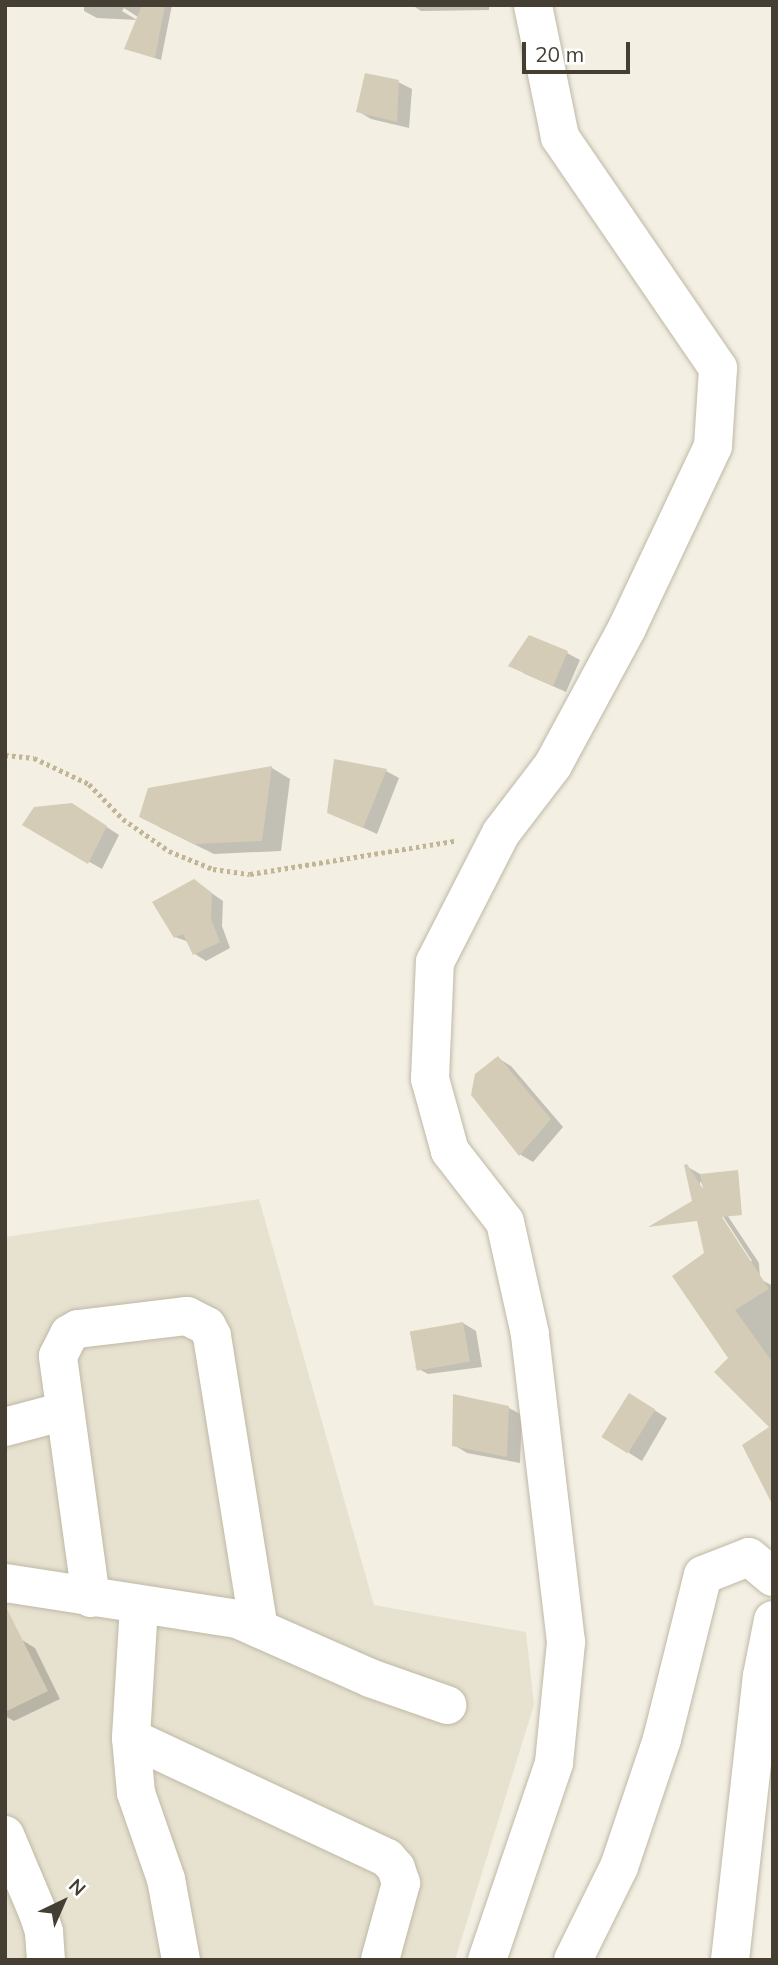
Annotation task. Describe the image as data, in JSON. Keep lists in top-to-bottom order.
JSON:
{
  "scale_bar": "20 m",
  "north": "top right"
}
